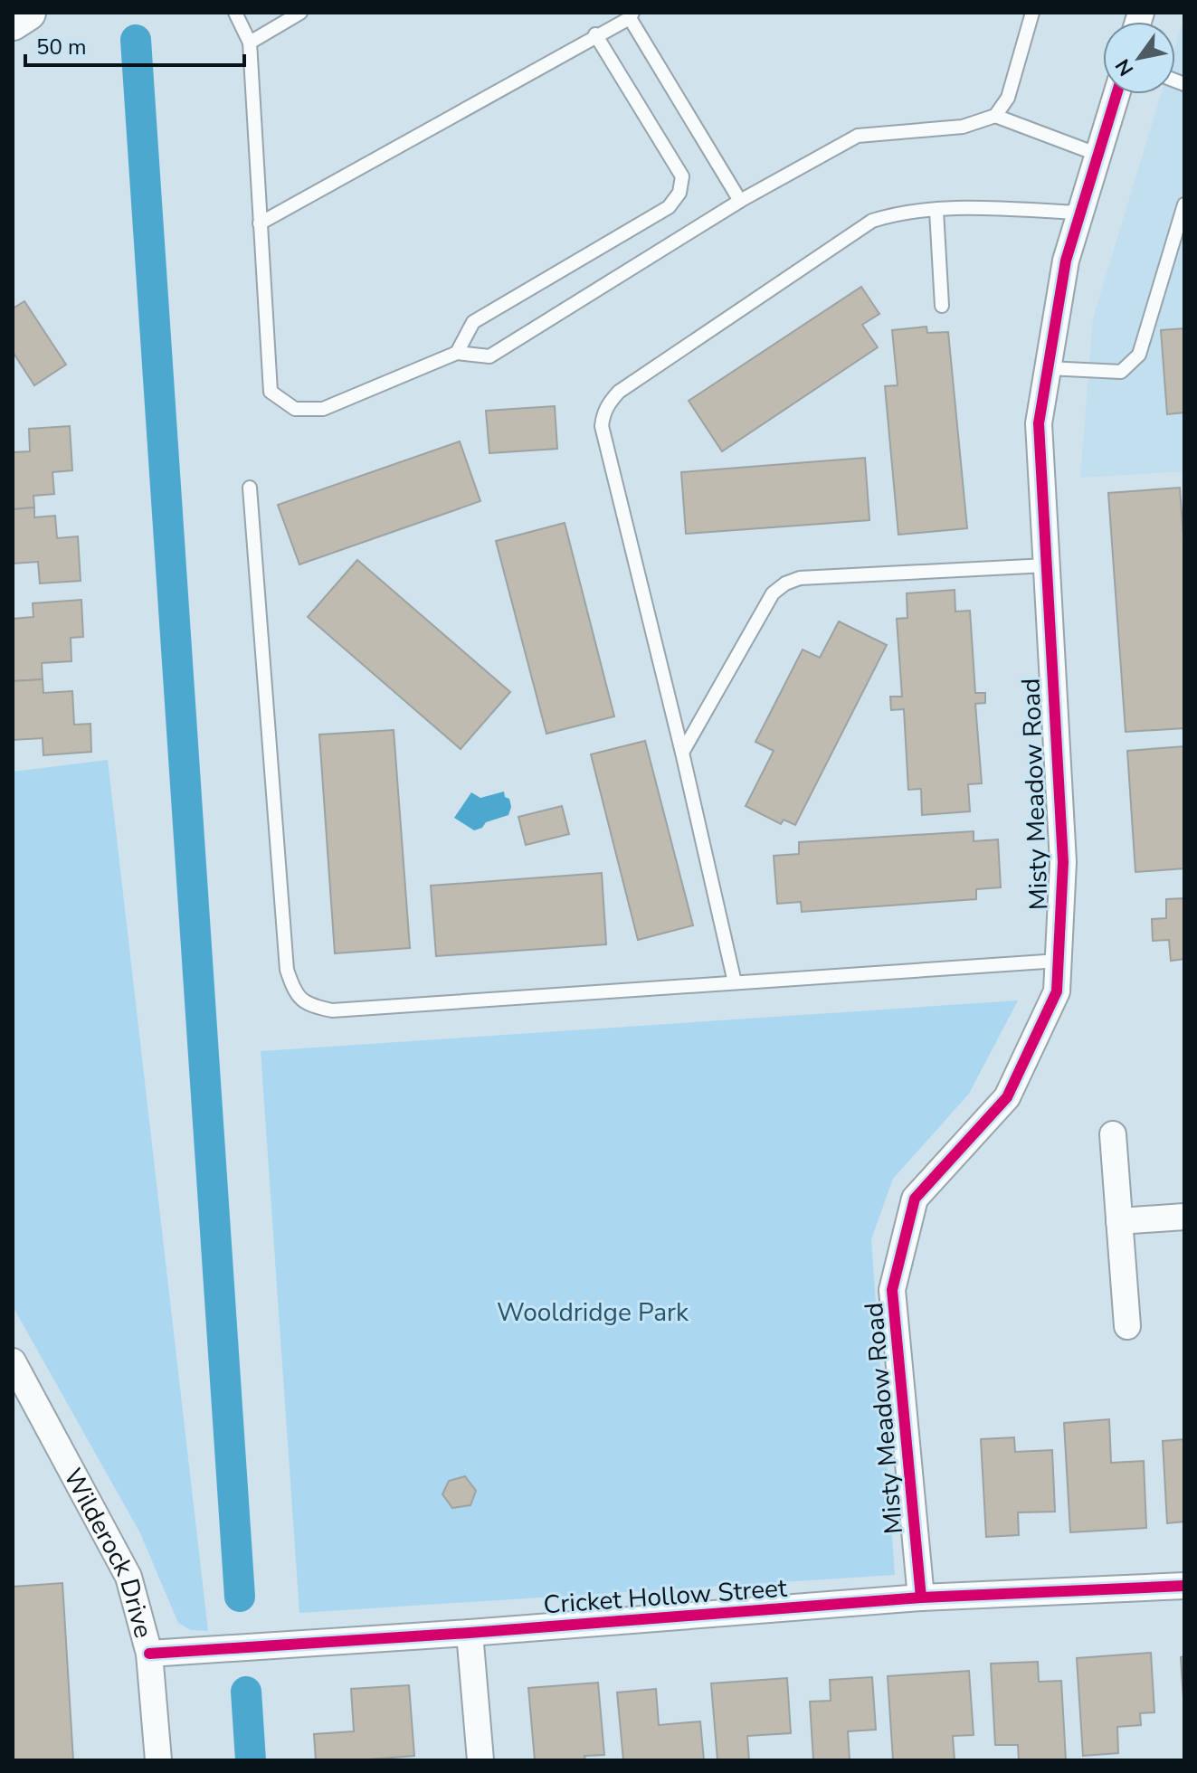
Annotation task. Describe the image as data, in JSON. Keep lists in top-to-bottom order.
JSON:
{
  "streets": {
    "street": ["Misty Meadow Road", "Wilderock Drive", "Cricket Hollow Street"]
  },
  "crossings": [
    ["Misty Meadow Road", "Cricket Hollow Street"],
    ["Wilderock Drive", "Cricket Hollow Street"]
  ],
  "parks": ["Wooldridge Park"],
  "scale_bar": "50 m",
  "north": "bottom left"
}
